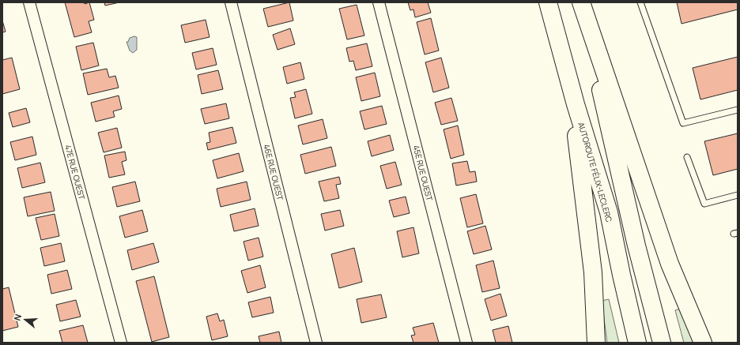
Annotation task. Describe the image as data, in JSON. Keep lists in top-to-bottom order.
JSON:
{
  "streets": {
    "highway": ["AUTOROUTE FÉLIX-LECLERC"],
    "street": ["47E RUE OUEST", "46E RUE OUEST", "45E RUE OUEST"]
  },
  "north": "left"
}
